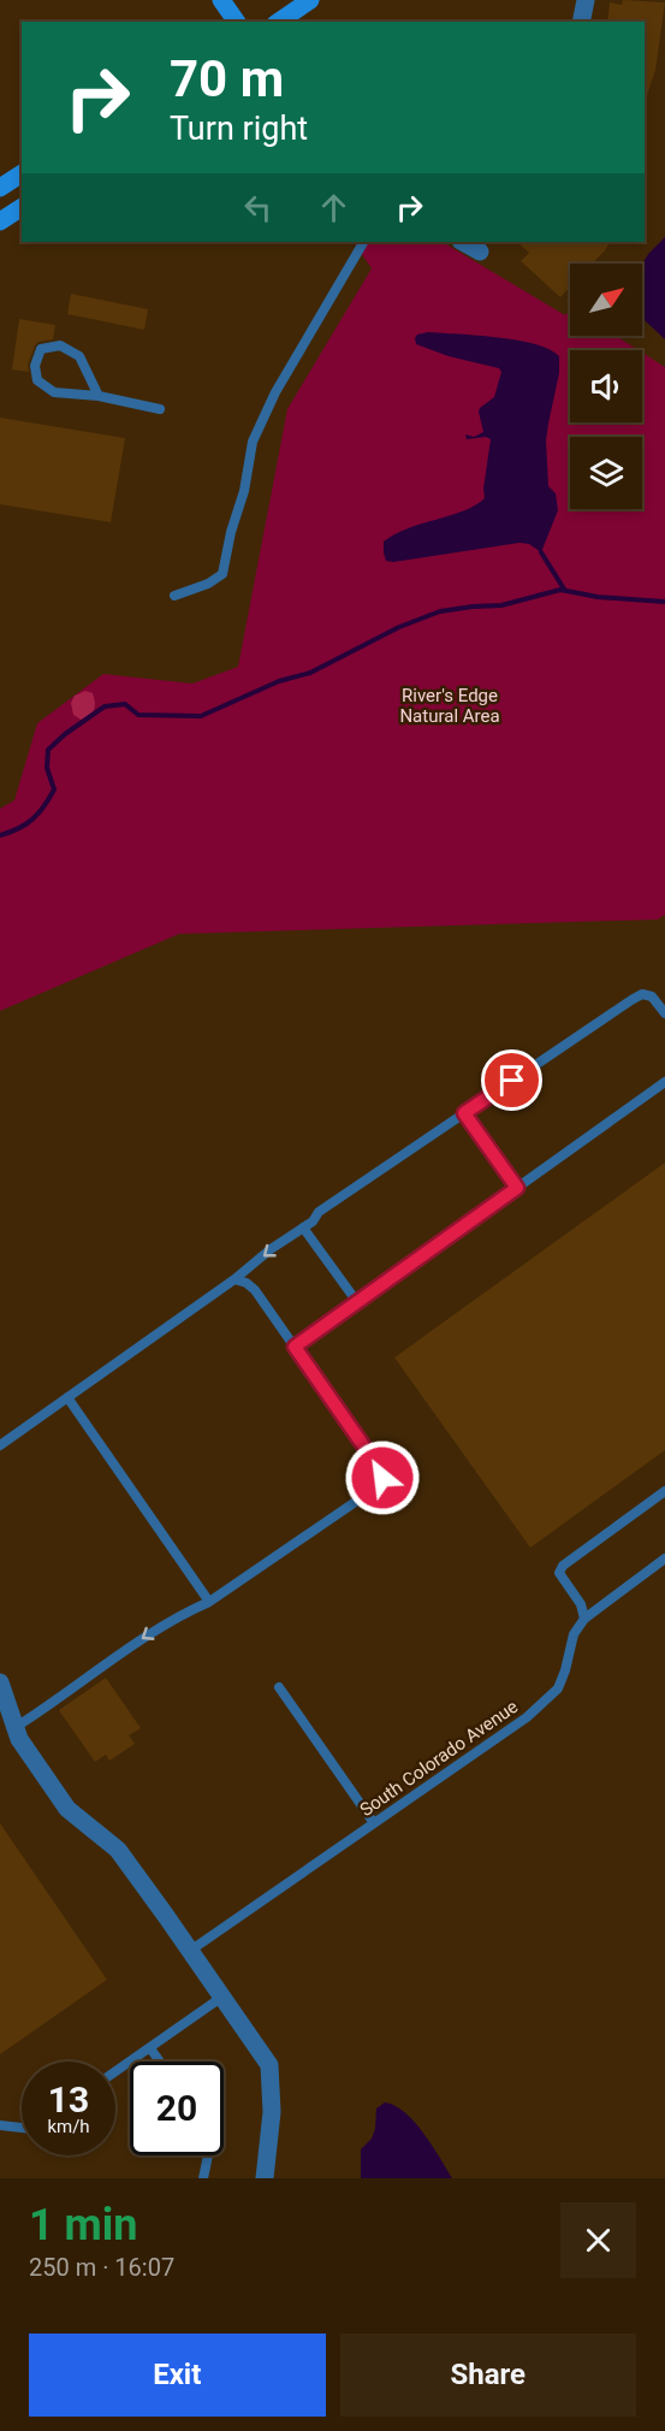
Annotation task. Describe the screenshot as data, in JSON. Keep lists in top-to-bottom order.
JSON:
{
  "streets": {
    "lane": ["South Colorado Avenue"]
  },
  "parks": ["River's Edge Natural Area"],
  "north": "top right",
  "page": {
    "turn": ["70 m", "Turn right"],
    "speed": "13 km/h",
    "limit": "20",
    "heading": ["1 min", "250 m · 16:07"],
    "buttons": ["Exit", "Share"]
  }
}
